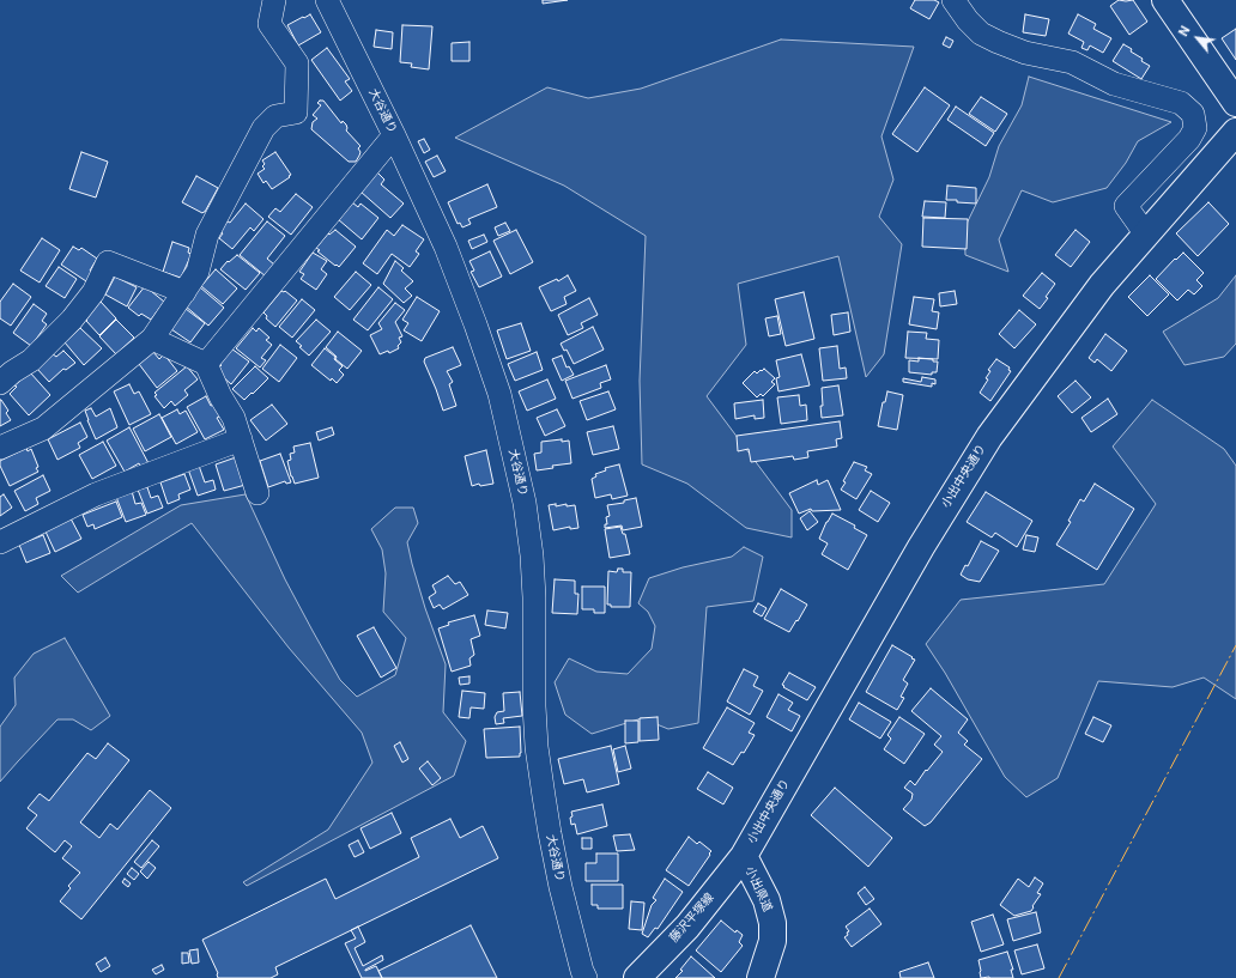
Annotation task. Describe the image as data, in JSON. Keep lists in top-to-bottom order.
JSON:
{
  "streets": {
    "main road": ["小出中央通り", "小出県道", "藤沢平塚線"],
    "street": ["大谷通り"]
  },
  "crossings": [
    ["小出中央通り", "小出県道"],
    ["小出中央通り", "藤沢平塚線"],
    ["小出県道", "藤沢平塚線"]
  ],
  "north": "top left"
}
